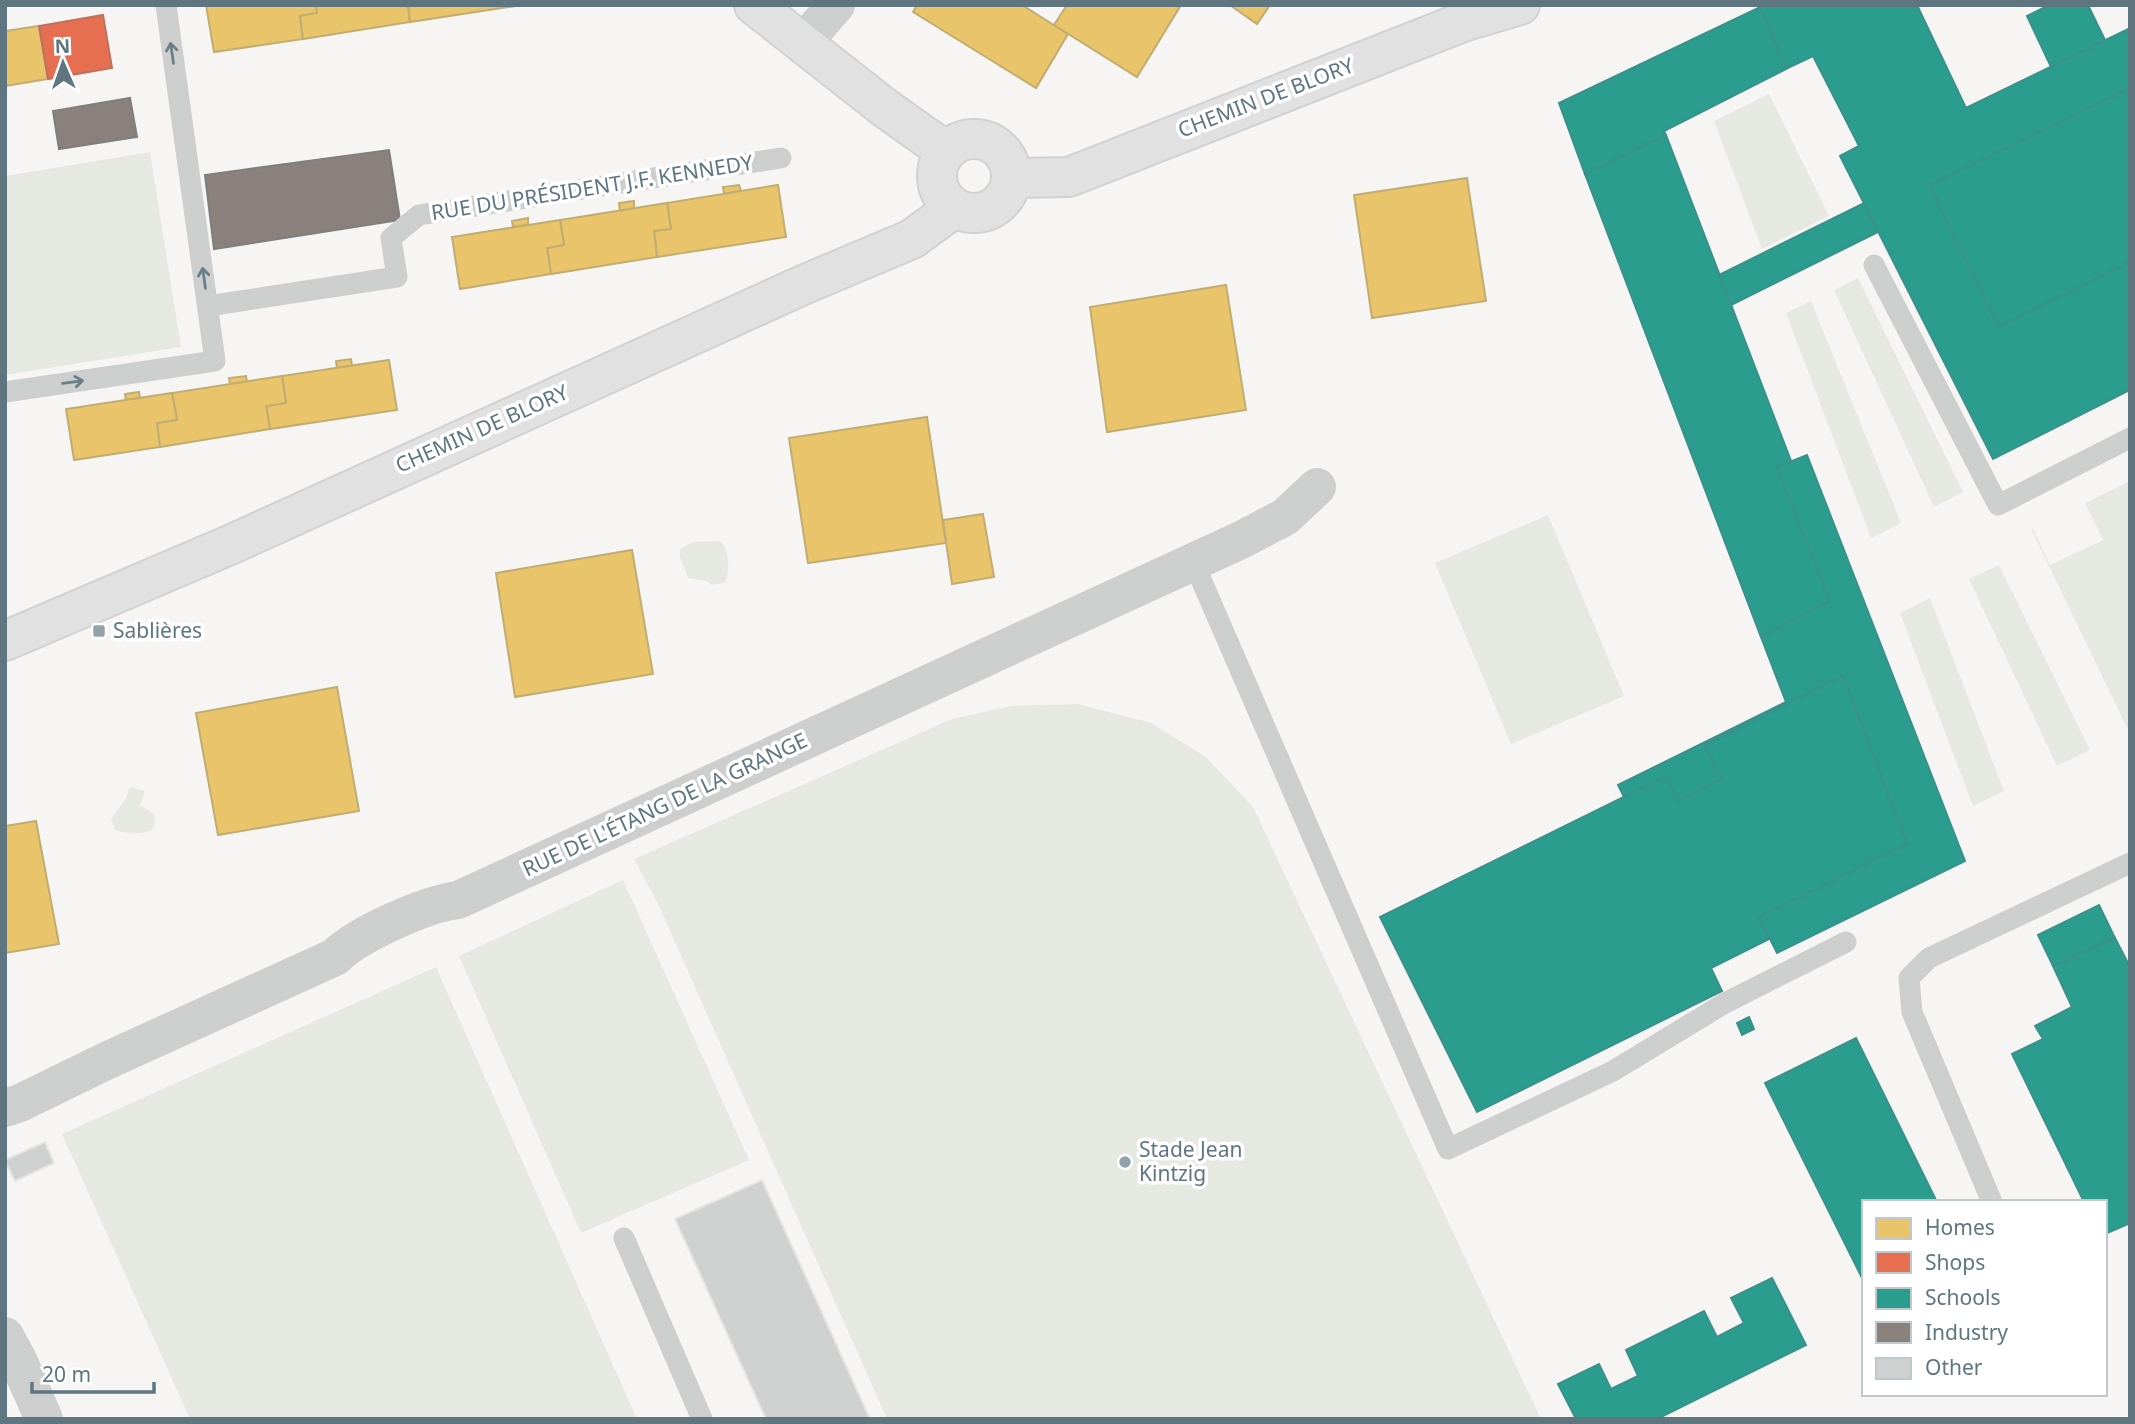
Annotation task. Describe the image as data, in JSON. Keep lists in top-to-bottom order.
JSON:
{
  "streets": {
    "street": ["CHEMIN DE BLORY", "RUE DE L'ÉTANG DE LA GRANGE"],
    "lane": ["RUE DU PRÉSIDENT J.F. KENNEDY"]
  },
  "places": {
    "transit": ["Sablières"],
    "other": ["Stade Jean Kintzig"]
  },
  "legend": [
    "Homes",
    "Shops",
    "Schools",
    "Industry",
    "Other"
  ],
  "scale_bar": "20 m",
  "north": "top"
}
